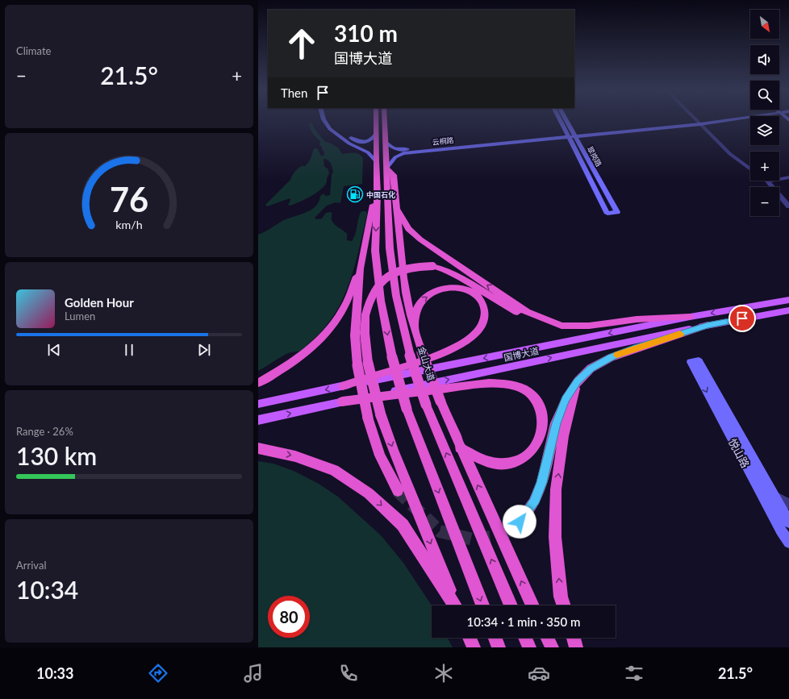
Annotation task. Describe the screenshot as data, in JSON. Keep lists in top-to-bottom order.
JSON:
{
  "streets": {
    "highway": ["金山大道"],
    "main road": [
      "云桐路",
      "翠岗路",
      "国博大道",
      "悦山路"
    ]
  },
  "crossings": [
    ["云桐路", "翠岗路"],
    ["云桐路", "金山大道"]
  ],
  "places": {
    "fuel station": ["中国石化"]
  },
  "north": "bottom right",
  "page": {
    "tile": [
      "Climate",
      ["Range · 26%", "130 km"],
      ["Arrival", "10:34"]
    ],
    "map_buttons": ["+", "−"],
    "turn": ["310 m", "国博大道"],
    "heat": ["−", "21.5°", "+"],
    "then": "Then",
    "song": ["Golden Hour", "Lumen"],
    "limit": "80",
    "trip": "10:34 · 1 min · 350 m",
    "tabs": ["10:33", "21.5°"],
    "gauge": ["76", "km/h"]
  }
}
